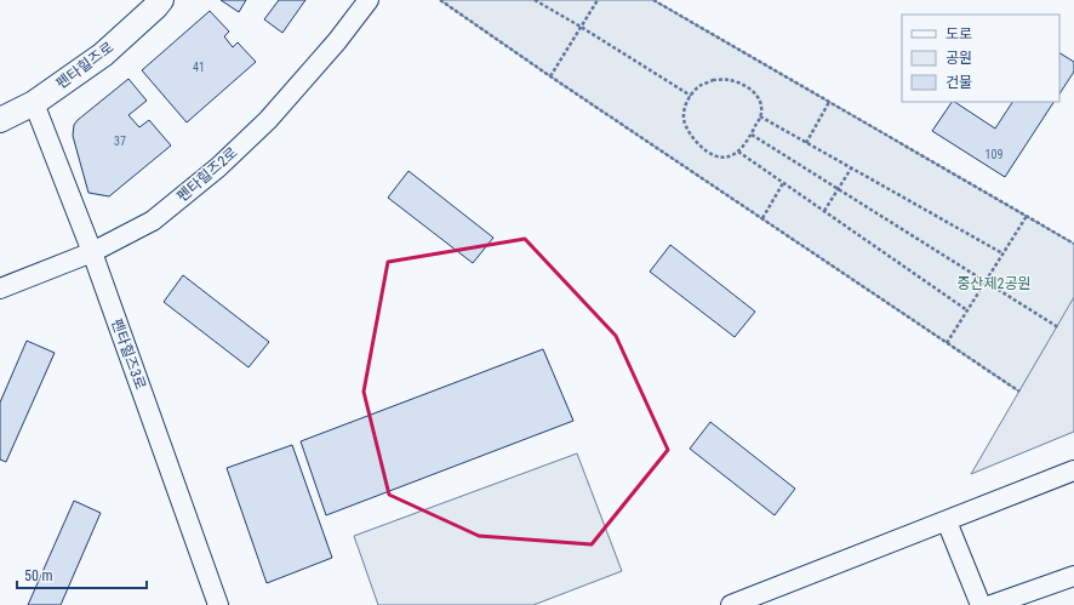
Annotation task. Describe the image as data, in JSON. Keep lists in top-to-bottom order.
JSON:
{
  "streets": {
    "main road": ["펜타힐즈로"],
    "street": ["펜타힐즈2로", "펜타힐즈3로"]
  },
  "crossings": [
    ["펜타힐즈로", "펜타힐즈3로"],
    ["펜타힐즈2로", "펜타힐즈3로"]
  ],
  "parks": ["중산제2공원"],
  "house_numbers": ["41", "37", "109"],
  "legend": ["도로", "공원", "건물"],
  "scale_bar": "50 m"
}
